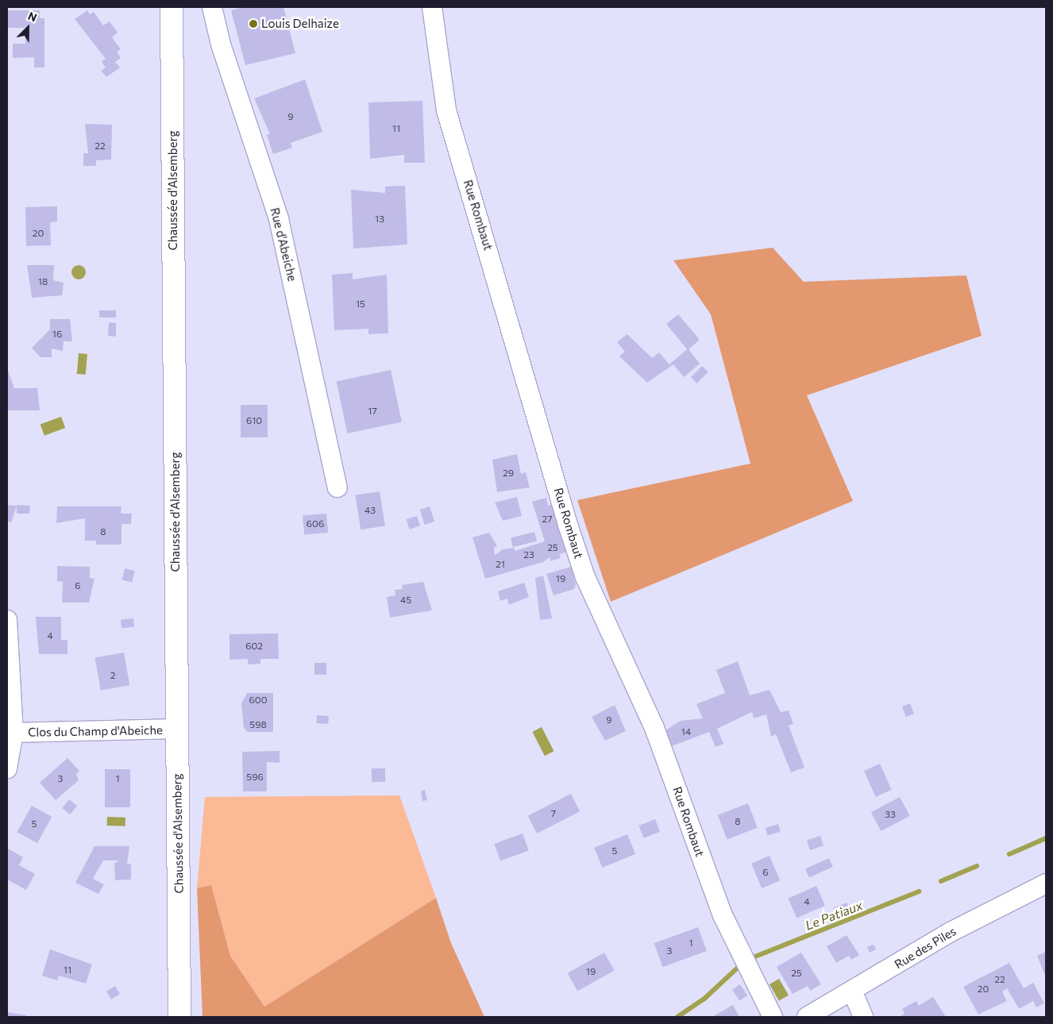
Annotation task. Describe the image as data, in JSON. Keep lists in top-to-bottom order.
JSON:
{
  "streets": {
    "main road": ["Chaussée d'Alsemberg"],
    "street": [
      "Rue Rombaut",
      "Rue d'Abeiche",
      "Clos du Champ d'Abeiche",
      "Rue des Piles"
    ]
  },
  "crossings": [
    ["Chaussée d'Alsemberg", "Clos du Champ d'Abeiche"]
  ],
  "water": ["Le Patiaux"],
  "places": ["Louis Delhaize"],
  "house_numbers": [
    "9",
    "11",
    "22",
    "13",
    "20",
    "18",
    "15",
    "16",
    "17",
    "610",
    "29",
    "43",
    "27",
    "606",
    "8",
    "25",
    "23",
    "21",
    "19",
    "6",
    "45",
    "4",
    "602",
    "2",
    "600",
    "9",
    "598",
    "14",
    "596",
    "3",
    "1",
    "7",
    "33",
    "8",
    "5",
    "5",
    "6",
    "4",
    "1",
    "3",
    "11",
    "19",
    "25",
    "22",
    "20"
  ],
  "north": "top right"
}
